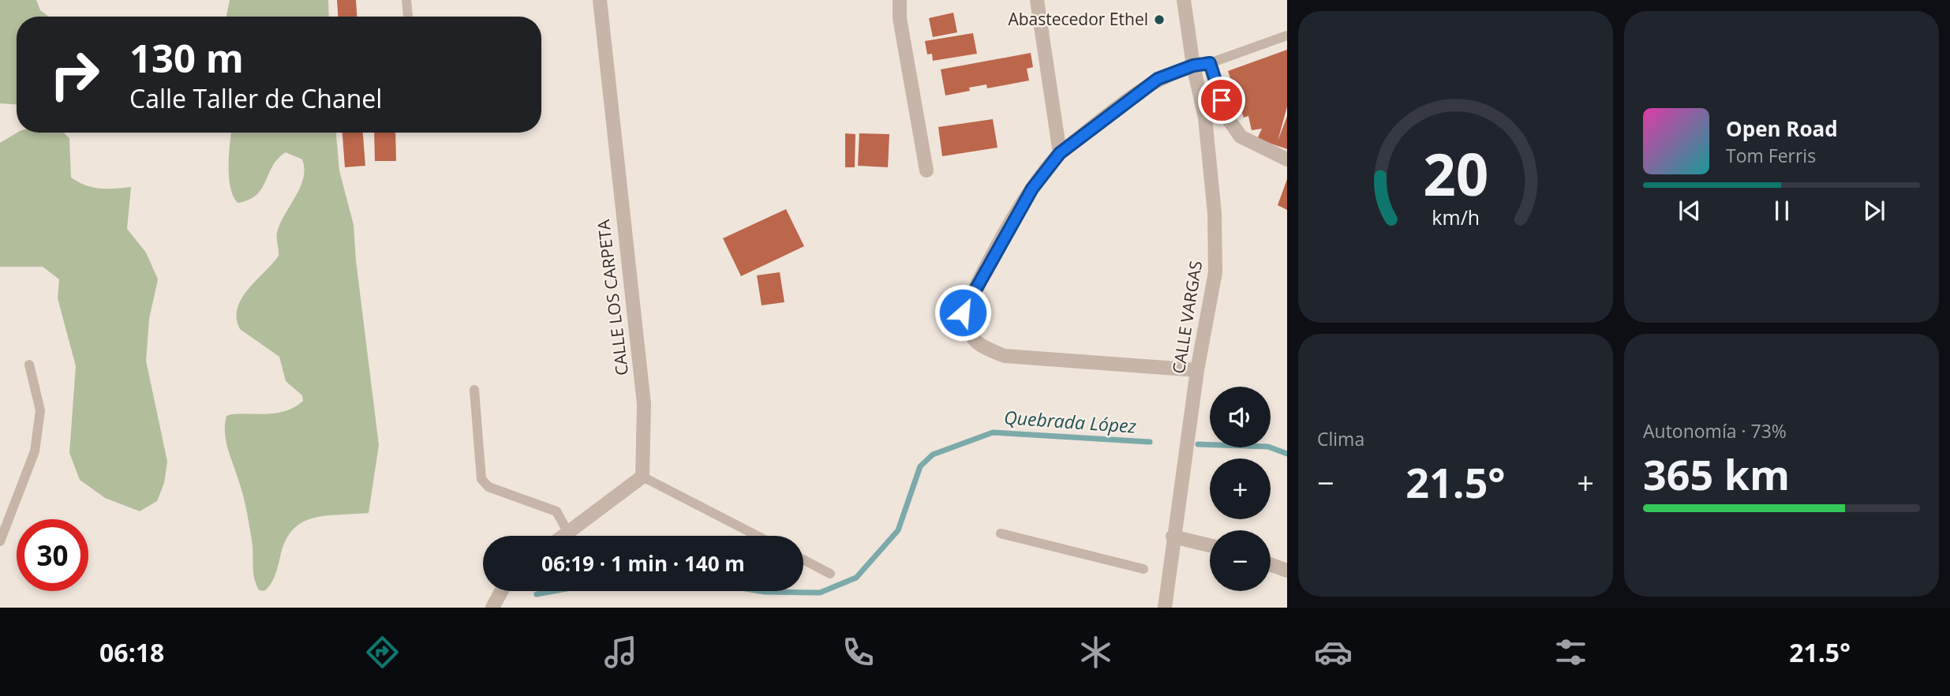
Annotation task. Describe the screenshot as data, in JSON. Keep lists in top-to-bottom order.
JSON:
{
  "streets": {
    "street": ["CALLE LOS CARPETA", "CALLE VARGAS"]
  },
  "water": ["Quebrada López"],
  "places": ["Abastecedor Ethel"],
  "page": {
    "turn": ["130 m", "Calle Taller de Chanel"],
    "song": ["Open Road", "Tom Ferris"],
    "tile": [
      "Clima",
      ["Autonomía · 73%", "365 km"]
    ],
    "map_buttons": ["+", "−"],
    "heat": ["−", "21.5°", "+"],
    "limit": "30",
    "trip": "06:19 · 1 min · 140 m",
    "tabs": ["06:18", "21.5°"],
    "gauge": ["20", "km/h"]
  }
}
